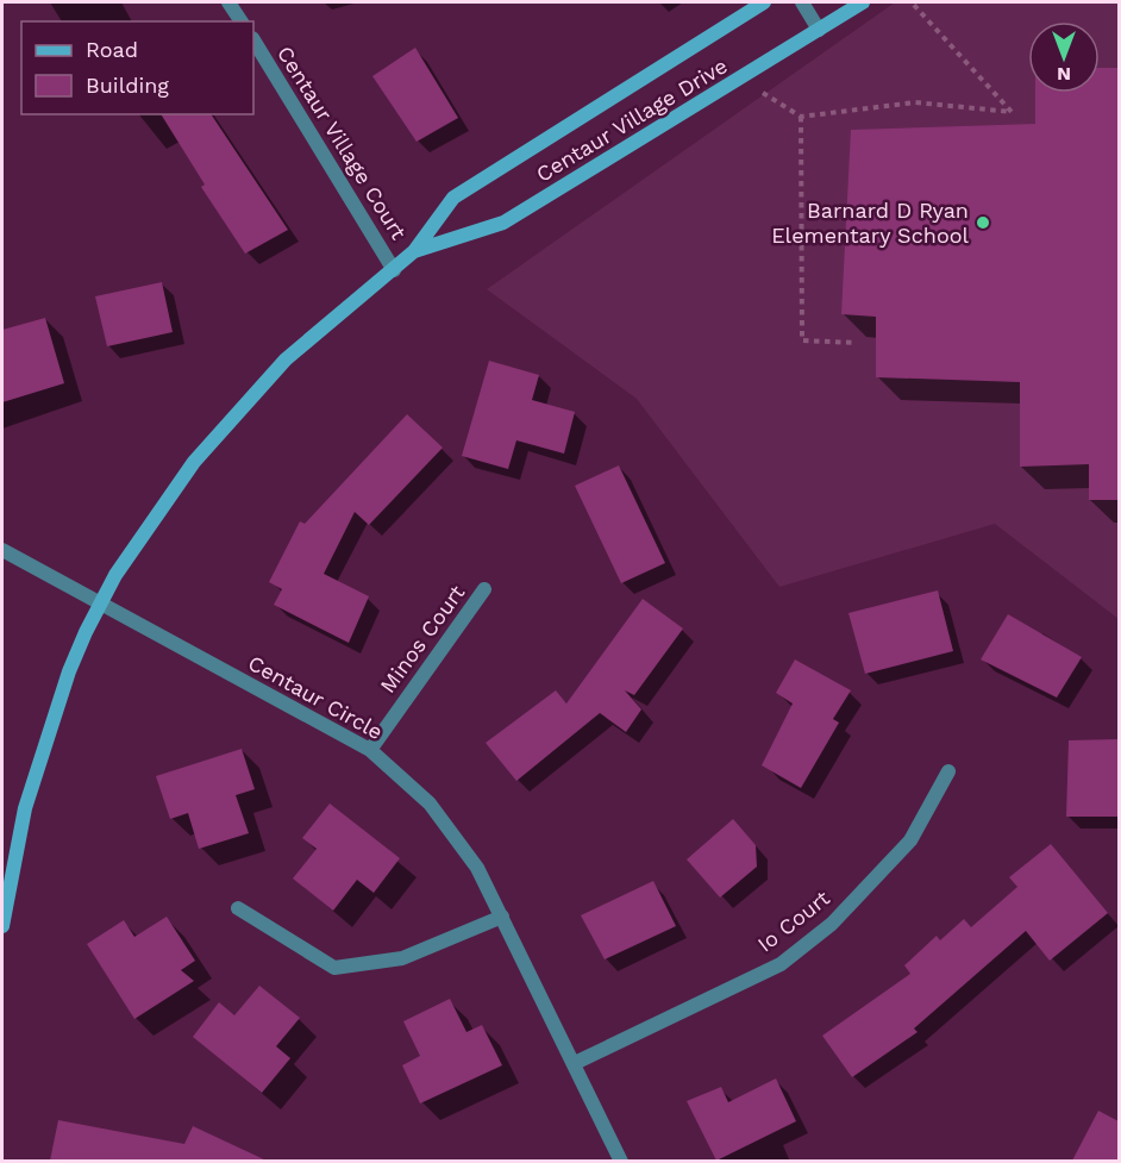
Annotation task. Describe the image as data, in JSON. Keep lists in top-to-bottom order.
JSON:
{
  "streets": {
    "street": [
      "Centaur Village Drive",
      "Centaur Village Court",
      "Minos Court",
      "Centaur Circle",
      "Io Court"
    ]
  },
  "crossings": [
    ["Centaur Village Drive", "Centaur Village Court"],
    ["Centaur Village Drive", "Centaur Circle"],
    ["Minos Court", "Centaur Circle"],
    ["Centaur Circle", "Io Court"]
  ],
  "places": ["Barnard D Ryan Elementary School"],
  "legend": ["Road", "Building"],
  "north": "bottom"
}
